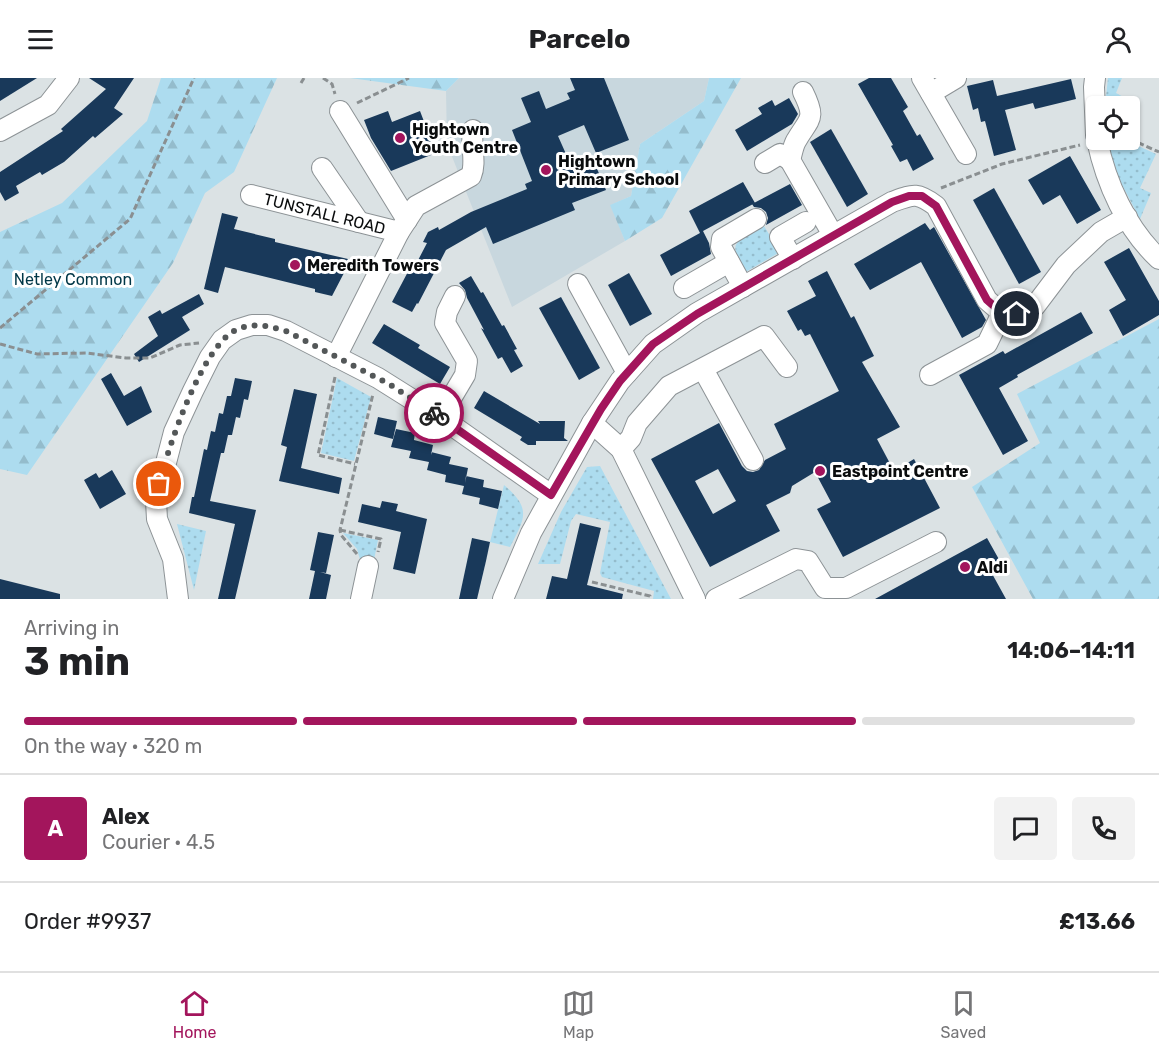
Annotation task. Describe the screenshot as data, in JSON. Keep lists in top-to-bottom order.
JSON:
{
  "streets": {
    "street": ["TUNSTALL ROAD"]
  },
  "parks": ["Netley Common"],
  "places": [
    "Hightown Youth Centre",
    "Hightown Primary School",
    "Meredith Towers",
    "Eastpoint Centre",
    "Aldi"
  ],
  "page": {
    "header": "Parcelo",
    "heading": ["3 min", "Arriving in", "14:06–14:11"],
    "panel": [
      "Alex",
      "Courier · 4.5",
      "Order #9937",
      "£13.66"
    ],
    "bar": "On the way · 320 m",
    "round": "A",
    "tabs": ["Home", "Map", "Saved"]
  }
}
